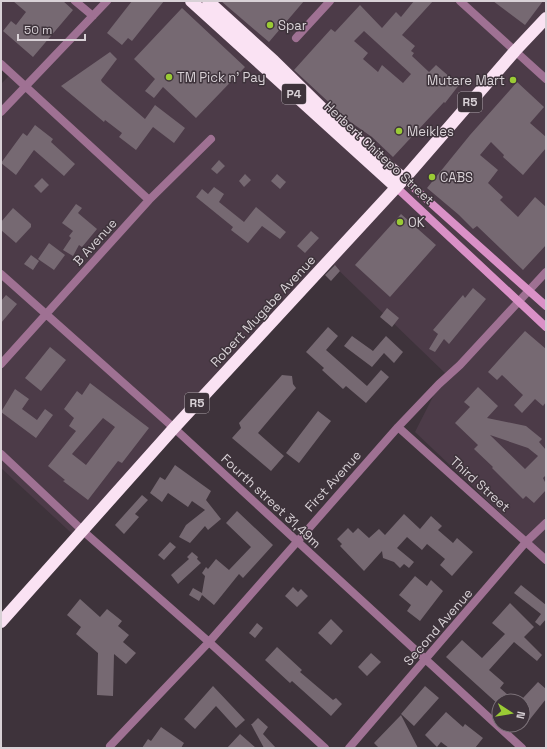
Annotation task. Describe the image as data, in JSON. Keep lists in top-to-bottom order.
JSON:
{
  "streets": {
    "highway": [
      "P4",
      "R5",
      "Herbert Chitepo Street",
      "Robert Mugabe Avenue"
    ],
    "street": [
      "B Avenue",
      "First Avenue",
      "Third Street",
      "Fourth street 31,49m",
      "Second Avenue"
    ]
  },
  "crossings": [
    ["Herbert Chitepo Street", "Robert Mugabe Avenue"],
    ["Herbert Chitepo Street", "First Avenue"],
    ["B Avenue", "Fourth street 31,49m"],
    ["Robert Mugabe Avenue", "Fourth street 31,49m"],
    ["First Avenue", "Third Street"],
    ["First Avenue", "Fourth street 31,49m"],
    ["Third Street", "Second Avenue"],
    ["Fourth street 31,49m", "Second Avenue"]
  ],
  "places": [
    "Spar",
    "TM Pick n' Pay",
    "Mutare Mart",
    "Meikles",
    "CABS",
    "OK"
  ],
  "scale_bar": "50 m",
  "north": "right"
}
